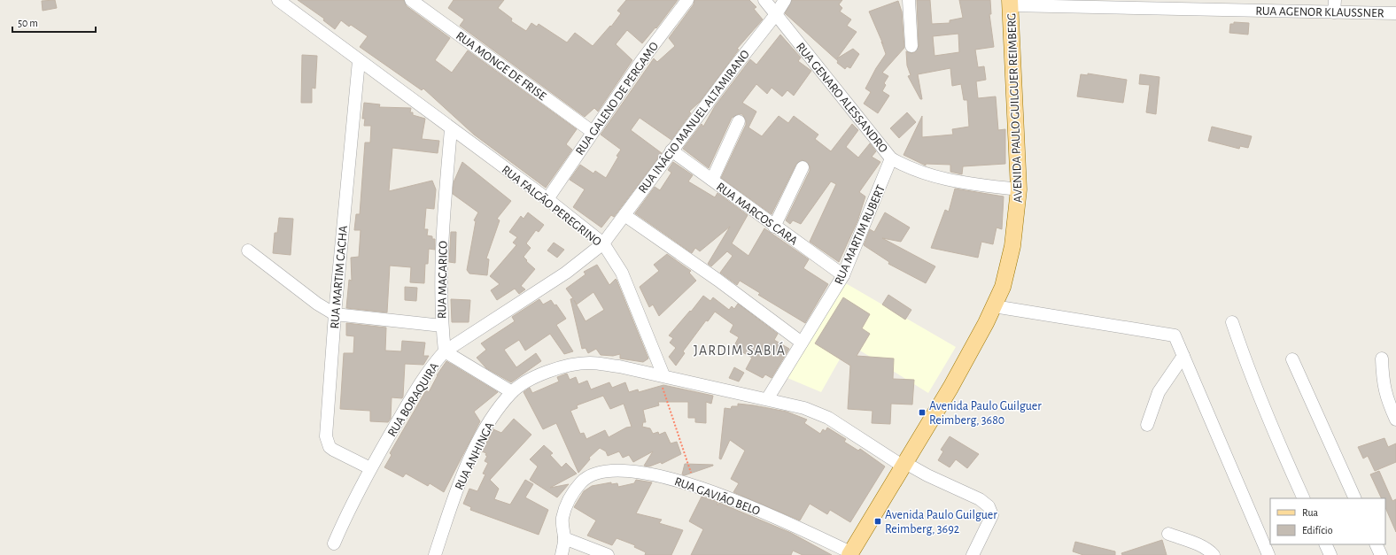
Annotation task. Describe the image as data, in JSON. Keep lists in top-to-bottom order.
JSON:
{
  "streets": {
    "main road": ["AVENIDA PAULO GUILGUER REIMBERG"],
    "street": [
      "RUA AGENOR KLAUSSNER",
      "RUA MONGE DE FRISE",
      "RUA GENARO ALESSANDRO",
      "RUA GALENO DE PERGAMO",
      "RUA INÁCIO MANUEL ALTAMIRANO",
      "RUA FALCÃO PEREGRINO",
      "RUA MARCOS CARA",
      "RUA MARTIM RUBERT",
      "RUA MARTIM CACHA",
      "RUA MACARICO",
      "RUA BORAQUIRA",
      "RUA ANHINGA",
      "RUA GAVIÃO BELO"
    ]
  },
  "crossings": [
    ["RUA AGENOR KLAUSSNER", "AVENIDA PAULO GUILGUER REIMBERG"],
    ["RUA MONGE DE FRISE", "RUA GALENO DE PERGAMO"],
    ["RUA GENARO ALESSANDRO", "AVENIDA PAULO GUILGUER REIMBERG"],
    ["RUA GENARO ALESSANDRO", "RUA INÁCIO MANUEL ALTAMIRANO"],
    ["RUA GENARO ALESSANDRO", "RUA MARTIM RUBERT"],
    ["RUA GALENO DE PERGAMO", "RUA FALCÃO PEREGRINO"],
    ["AVENIDA PAULO GUILGUER REIMBERG", "RUA GAVIÃO BELO"],
    ["RUA INÁCIO MANUEL ALTAMIRANO", "RUA FALCÃO PEREGRINO"],
    ["RUA INÁCIO MANUEL ALTAMIRANO", "RUA MARCOS CARA"],
    ["RUA INÁCIO MANUEL ALTAMIRANO", "RUA BORAQUIRA"],
    ["RUA FALCÃO PEREGRINO", "RUA MARTIM CACHA"],
    ["RUA FALCÃO PEREGRINO", "RUA MACARICO"],
    ["RUA FALCÃO PEREGRINO", "RUA BORAQUIRA"],
    ["RUA FALCÃO PEREGRINO", "RUA ANHINGA"],
    ["RUA MARCOS CARA", "RUA MARTIM RUBERT"],
    ["RUA MARTIM CACHA", "RUA BORAQUIRA"],
    ["RUA MACARICO", "RUA BORAQUIRA"]
  ],
  "districts": ["JARDIM SABIÁ"],
  "places": {
    "transit": ["Avenida Paulo Guilguer Reimberg, 3680", "Avenida Paulo Guilguer Reimberg, 3692"]
  },
  "legend": ["Rua", "Edifício"],
  "scale_bar": "50 m"
}
